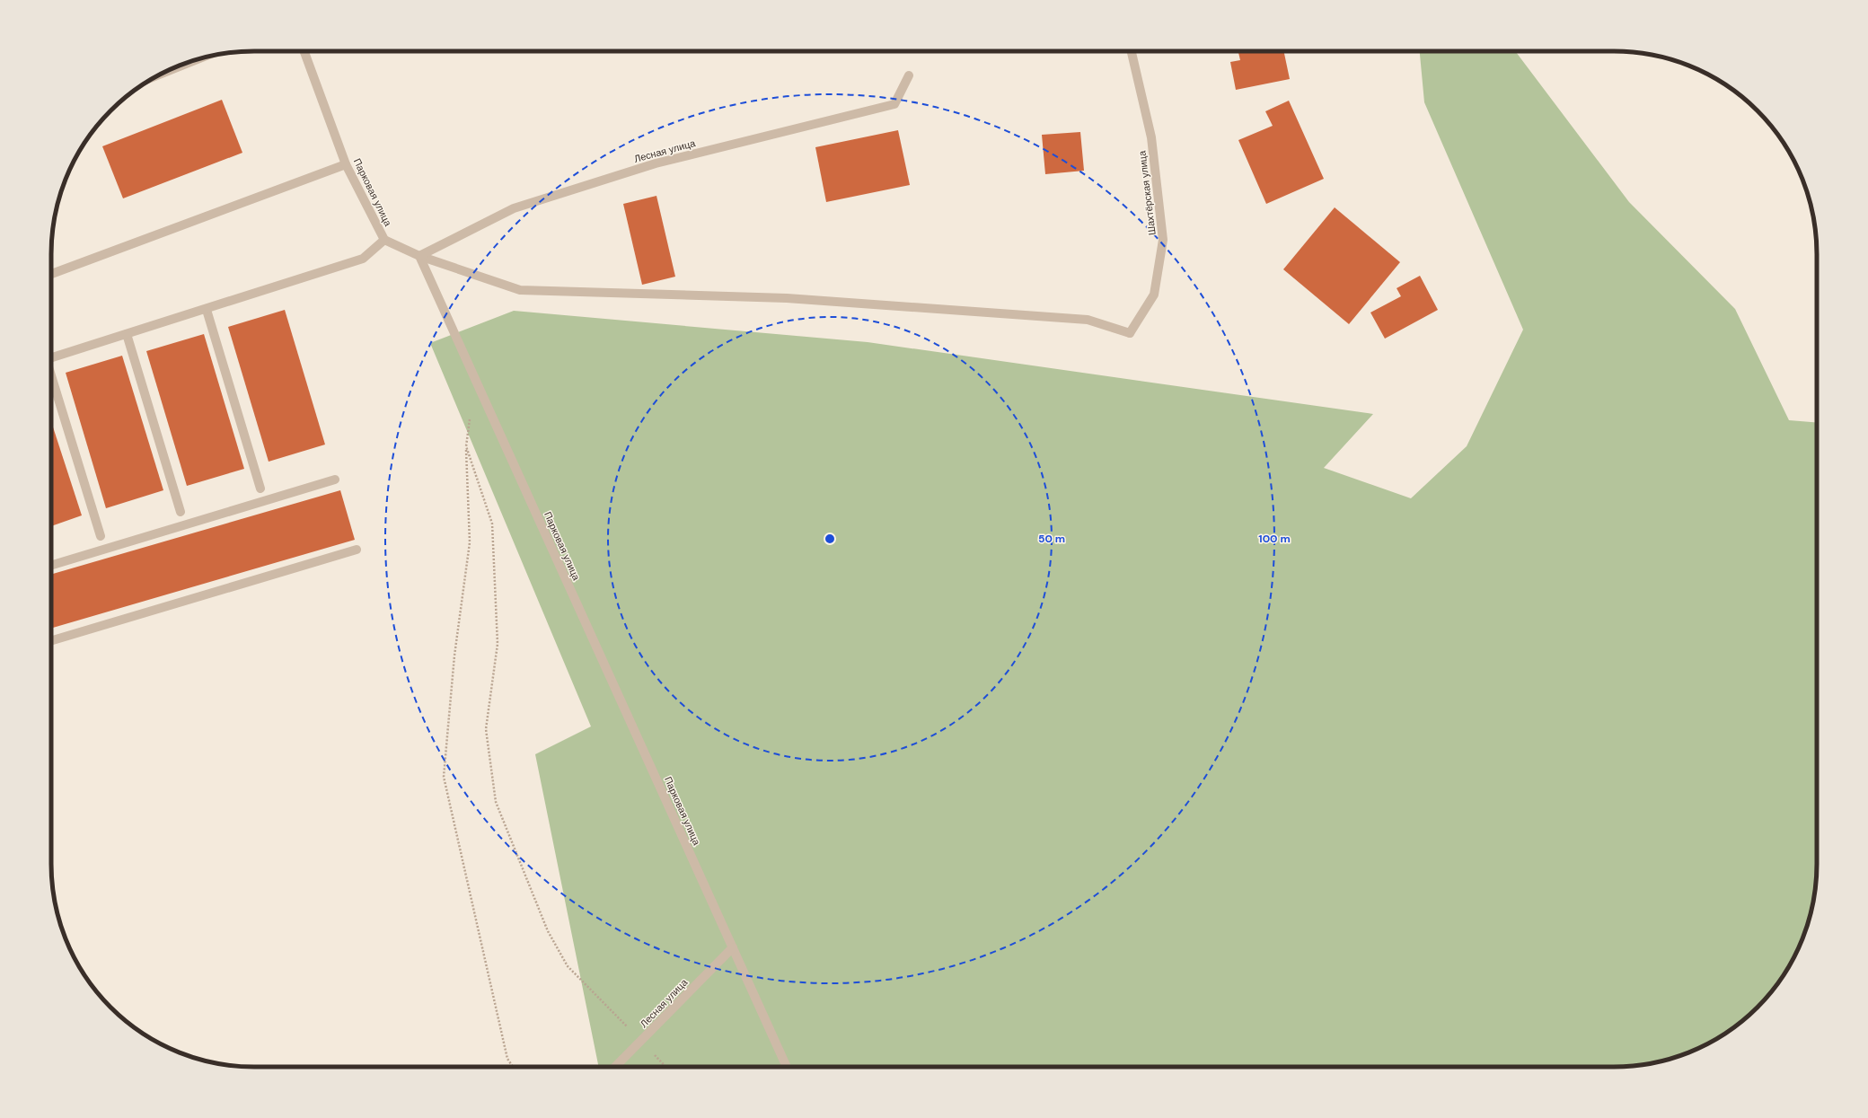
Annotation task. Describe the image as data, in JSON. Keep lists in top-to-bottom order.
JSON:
{
  "streets": {
    "street": ["Лесная улица", "Парковая улица", "Шахтёрская улица"]
  },
  "crossings": [
    ["Лесная улица", "Парковая улица"],
    ["Лесная улица", "Шахтёрская улица"],
    ["Парковая улица", "Шахтёрская улица"]
  ],
  "rings": ["50 m", "100 m"]
}
